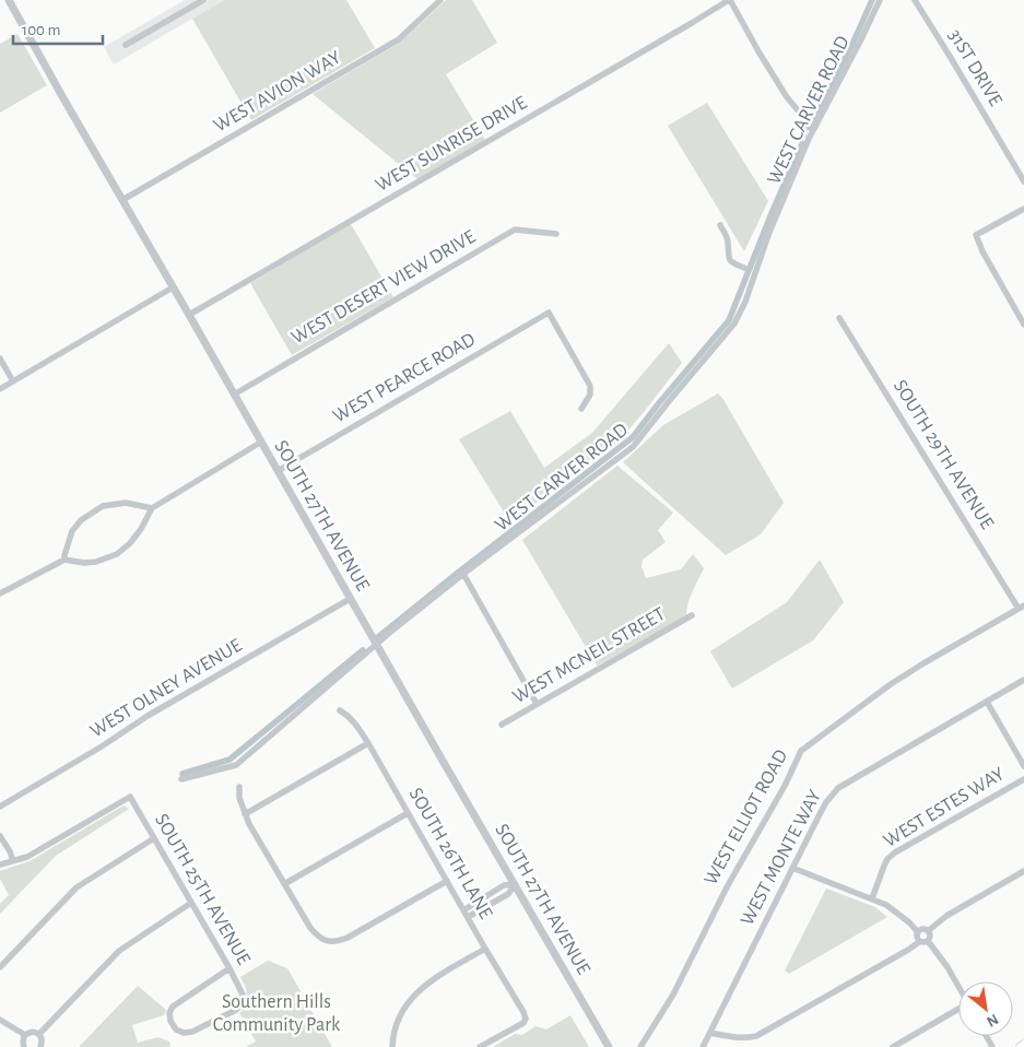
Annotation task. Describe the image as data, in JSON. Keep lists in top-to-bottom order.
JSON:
{
  "streets": {
    "street": [
      "31ST DRIVE",
      "WEST AVION WAY",
      "WEST CARVER ROAD",
      "WEST SUNRISE DRIVE",
      "WEST DESERT VIEW DRIVE",
      "WEST PEARCE ROAD",
      "SOUTH 29TH AVENUE",
      "SOUTH 27TH AVENUE",
      "WEST MCNEIL STREET",
      "WEST OLNEY AVENUE",
      "WEST ESTES WAY",
      "WEST ELLIOT ROAD",
      "SOUTH 26TH LANE",
      "WEST MONTE WAY",
      "SOUTH 25TH AVENUE"
    ]
  },
  "crossings": [
    ["WEST AVION WAY", "SOUTH 27TH AVENUE"],
    ["WEST CARVER ROAD", "SOUTH 27TH AVENUE"],
    ["WEST SUNRISE DRIVE", "SOUTH 27TH AVENUE"],
    ["WEST DESERT VIEW DRIVE", "SOUTH 27TH AVENUE"],
    ["WEST PEARCE ROAD", "SOUTH 27TH AVENUE"],
    ["SOUTH 29TH AVENUE", "WEST ELLIOT ROAD"],
    ["SOUTH 27TH AVENUE", "WEST OLNEY AVENUE"]
  ],
  "parks": ["Southern Hills Community Park"],
  "scale_bar": "100 m",
  "north": "bottom right"
}
